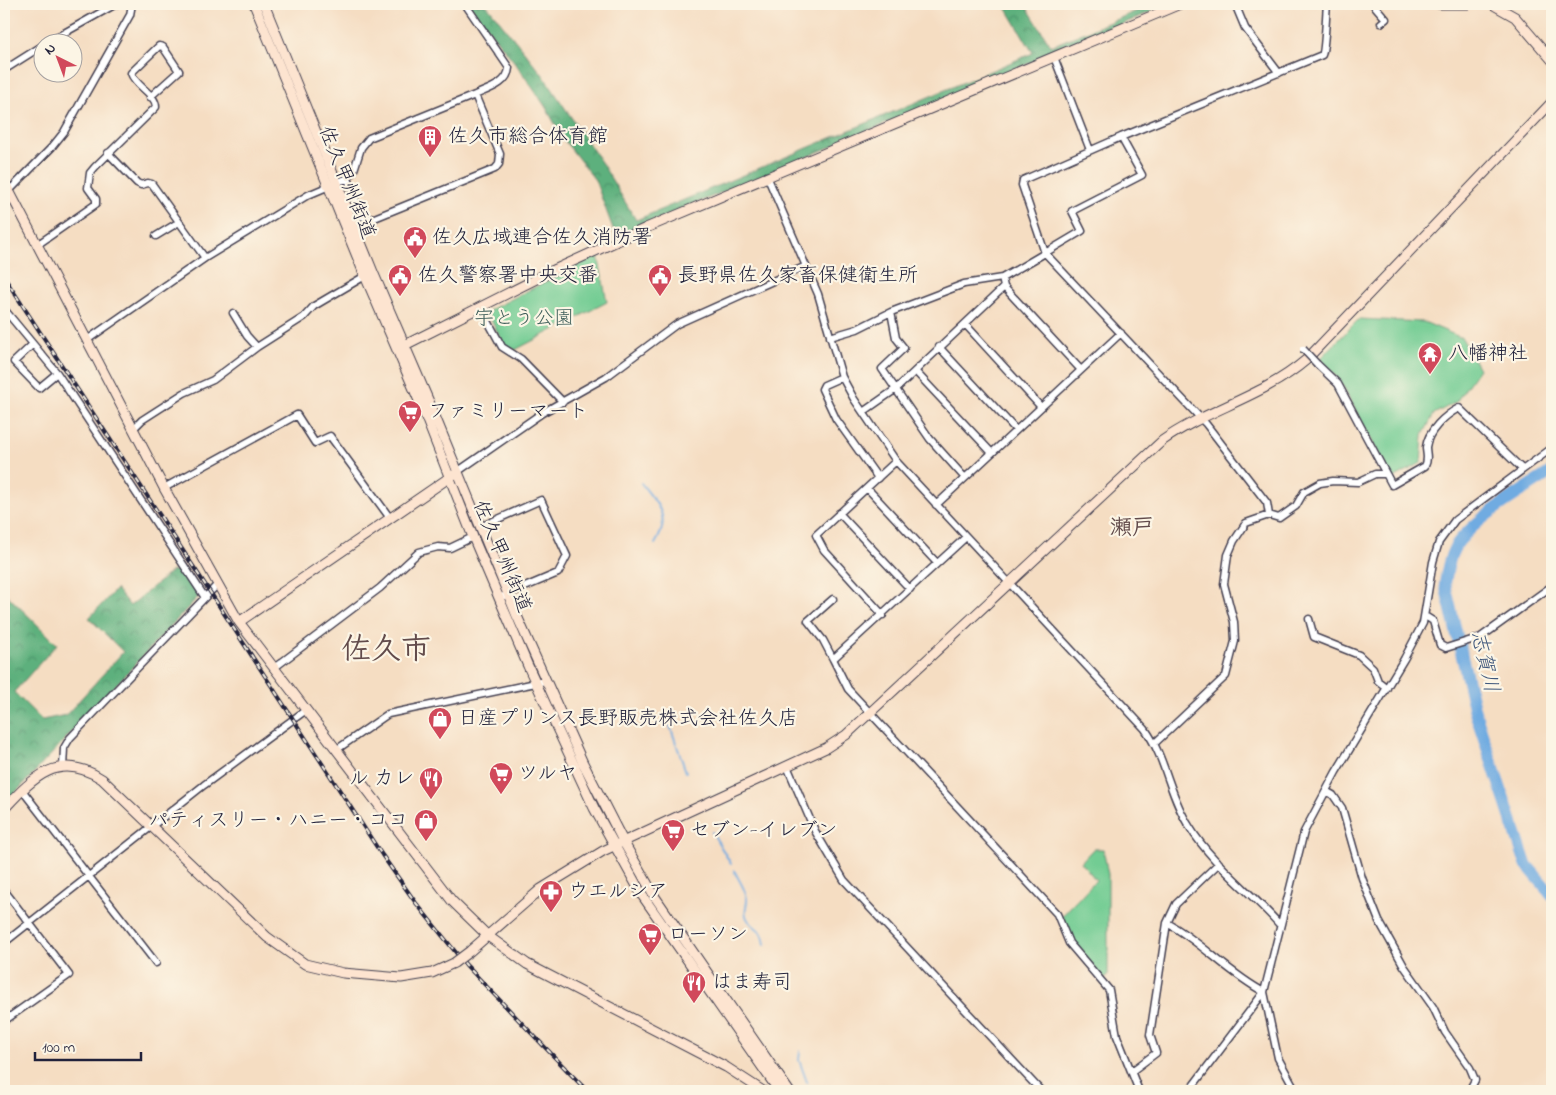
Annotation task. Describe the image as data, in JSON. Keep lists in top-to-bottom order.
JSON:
{
  "streets": {
    "street": ["佐久甲州街道"]
  },
  "districts": ["瀬戸", "佐久市"],
  "water": ["志賀川"],
  "parks": ["宇とう公園"],
  "places": {
    "building": ["佐久市総合体育館"],
    "public building": ["佐久広域連合佐久消防署", "佐久警察署中央交番", "長野県佐久家畜保健衛生所"],
    "temple": ["八幡神社"],
    "supermarket": [
      "ファミリーマート",
      "ツルヤ",
      "セブン-イレブン",
      "ローソン"
    ],
    "shop": ["日産プリンス長野販売株式会社佐久店", "パティスリー・ハニー・ココ"],
    "restaurant": ["ル カレ", "はま寿司"],
    "pharmacy": ["ウエルシア"]
  },
  "scale_bar": "100 m",
  "north": "top left"
}
